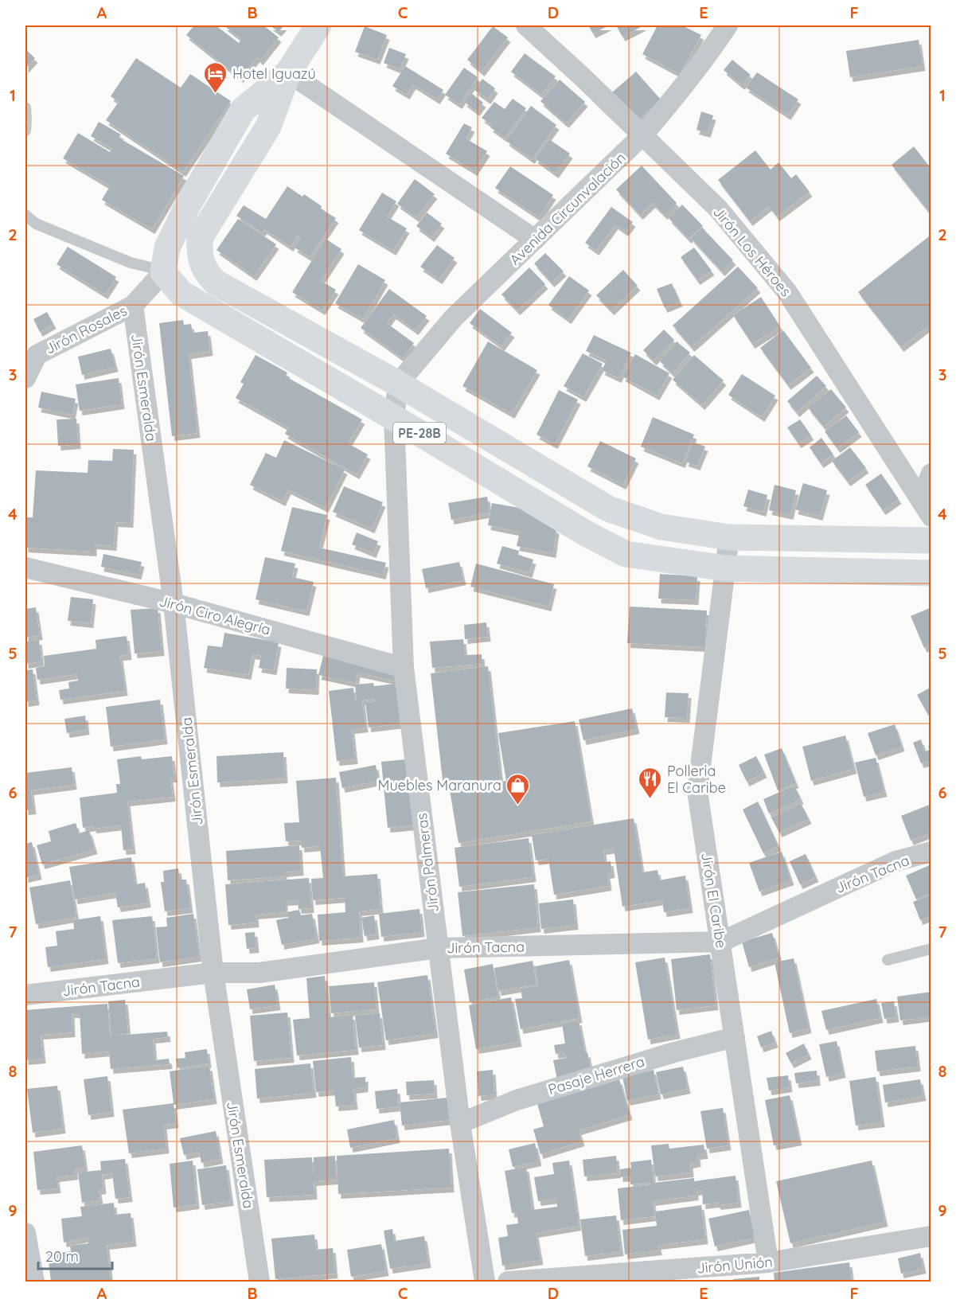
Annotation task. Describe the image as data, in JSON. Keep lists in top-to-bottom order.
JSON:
{
  "streets": {
    "highway": ["PE-28B"],
    "street": [
      "Avenida Circunvalación",
      "Jirón Los Héroes",
      "Jirón Rosales",
      "Jirón Esmeralda",
      "Jirón Ciro Alegría",
      "Jirón Palmeras",
      "Jirón Tacna",
      "Jirón El Caribe",
      "Pasaje Herrera",
      "Jirón Unión"
    ]
  },
  "crossings": [
    ["Avenida Circunvalación", "Jirón Los Héroes"],
    ["Avenida Circunvalación", "PE-28B"],
    ["Avenida Circunvalación", "Jirón Palmeras"],
    ["Jirón Rosales", "Jirón Esmeralda"],
    ["Jirón Esmeralda", "Jirón Ciro Alegría"],
    ["Jirón Esmeralda", "Jirón Tacna"],
    ["PE-28B", "Jirón Palmeras"],
    ["PE-28B", "Jirón El Caribe"],
    ["Jirón Ciro Alegría", "Jirón Palmeras"],
    ["Jirón Palmeras", "Jirón Tacna"],
    ["Jirón Palmeras", "Pasaje Herrera"],
    ["Jirón Tacna", "Jirón El Caribe"],
    ["Jirón El Caribe", "Pasaje Herrera"],
    ["Jirón El Caribe", "Jirón Unión"]
  ],
  "places": {
    "hotel": ["Hotel Iguazú"],
    "restaurant": ["Polleria El Caribe"],
    "shop": ["Muebles Maranura"]
  },
  "scale_bar": "20 m",
  "grid": {
    "columns": [
      "A",
      "B",
      "C",
      "D",
      "E",
      "F"
    ],
    "rows": [
      "1",
      "2",
      "3",
      "4",
      "5",
      "6",
      "7",
      "8",
      "9"
    ]
  }
}
